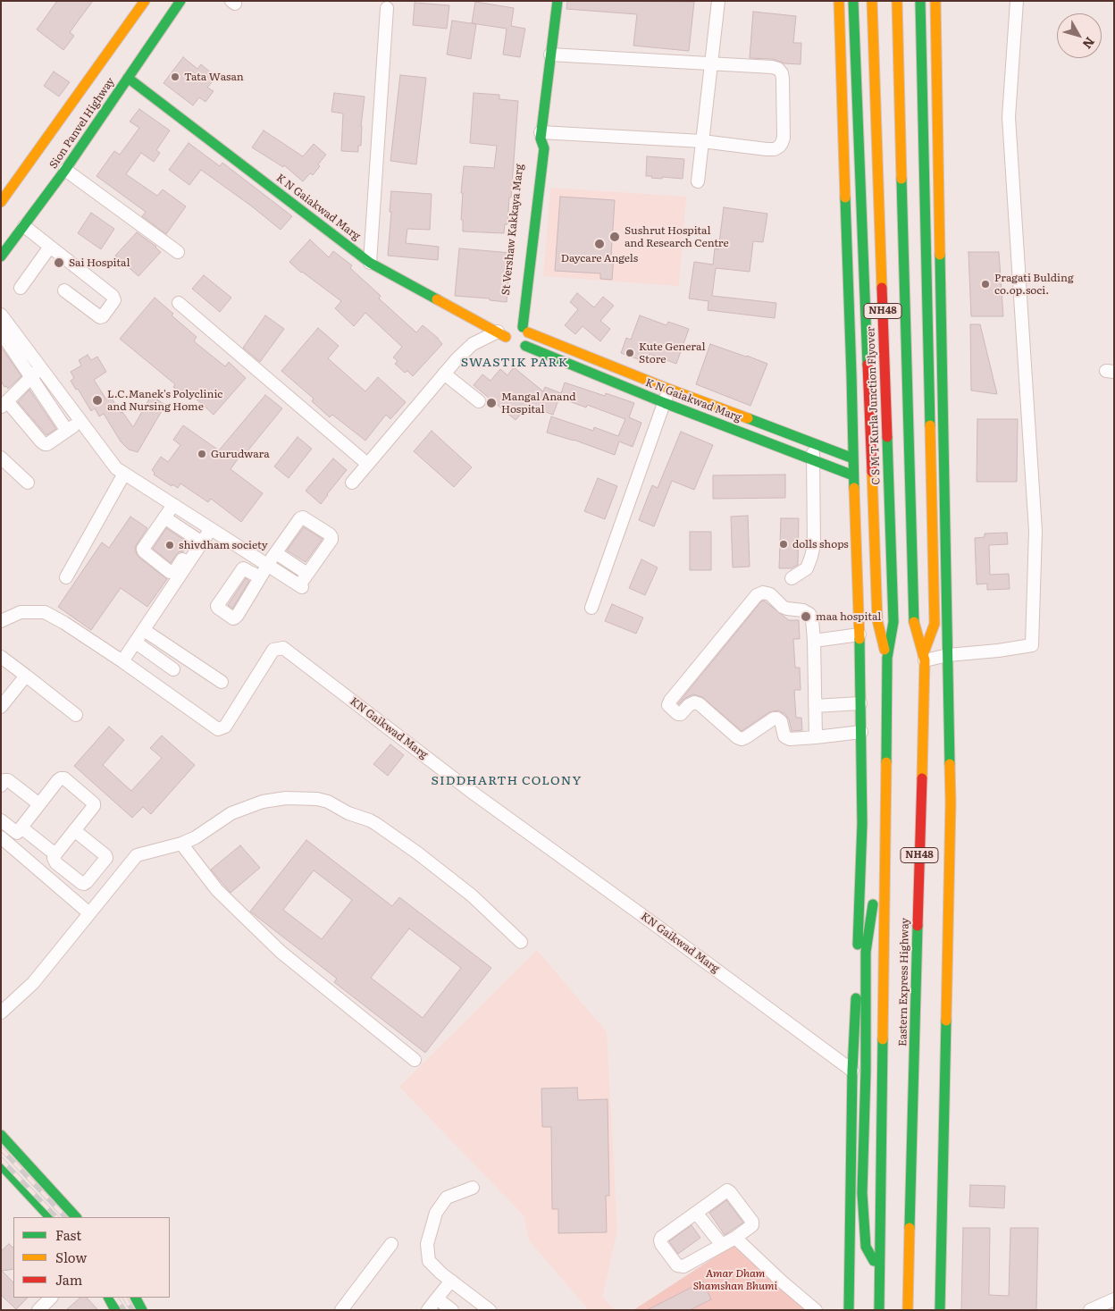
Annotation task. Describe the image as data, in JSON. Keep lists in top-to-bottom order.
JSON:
{
  "streets": {
    "main road": [
      "Sion Panvel Highway",
      "K N Gaiakwad Marg",
      "St Vershaw Kakkaya Marg",
      "NH48",
      "C S M T Kurla Junction Flyover",
      "Eastern Express Highway"
    ],
    "street": ["KN Gaikwad Marg"]
  },
  "crossings": [
    ["Sion Panvel Highway", "K N Gaiakwad Marg"],
    ["K N Gaiakwad Marg", "St Vershaw Kakkaya Marg"],
    ["NH48", "Eastern Express Highway"],
    ["C S M T Kurla Junction Flyover", "Eastern Express Highway"]
  ],
  "districts": ["SWASTIK PARK", "SIDDHARTH COLONY"],
  "parks": ["Amar Dham Shamshan Bhumi"],
  "places": [
    "Tata Wasan",
    "Sushrut Hospital and Research Centre",
    "Daycare Angels",
    "Sai Hospital",
    "Pragati Bulding co.op.soci.",
    "Kute General Store",
    "L.C.Manek's Polyclinic and Nursing Home",
    "Mangal Anand Hospital",
    "Gurudwara",
    "dolls shops",
    "shivdham society",
    "maa hospital"
  ],
  "legend": ["Fast", "Slow", "Jam"],
  "north": "bottom right"
}
